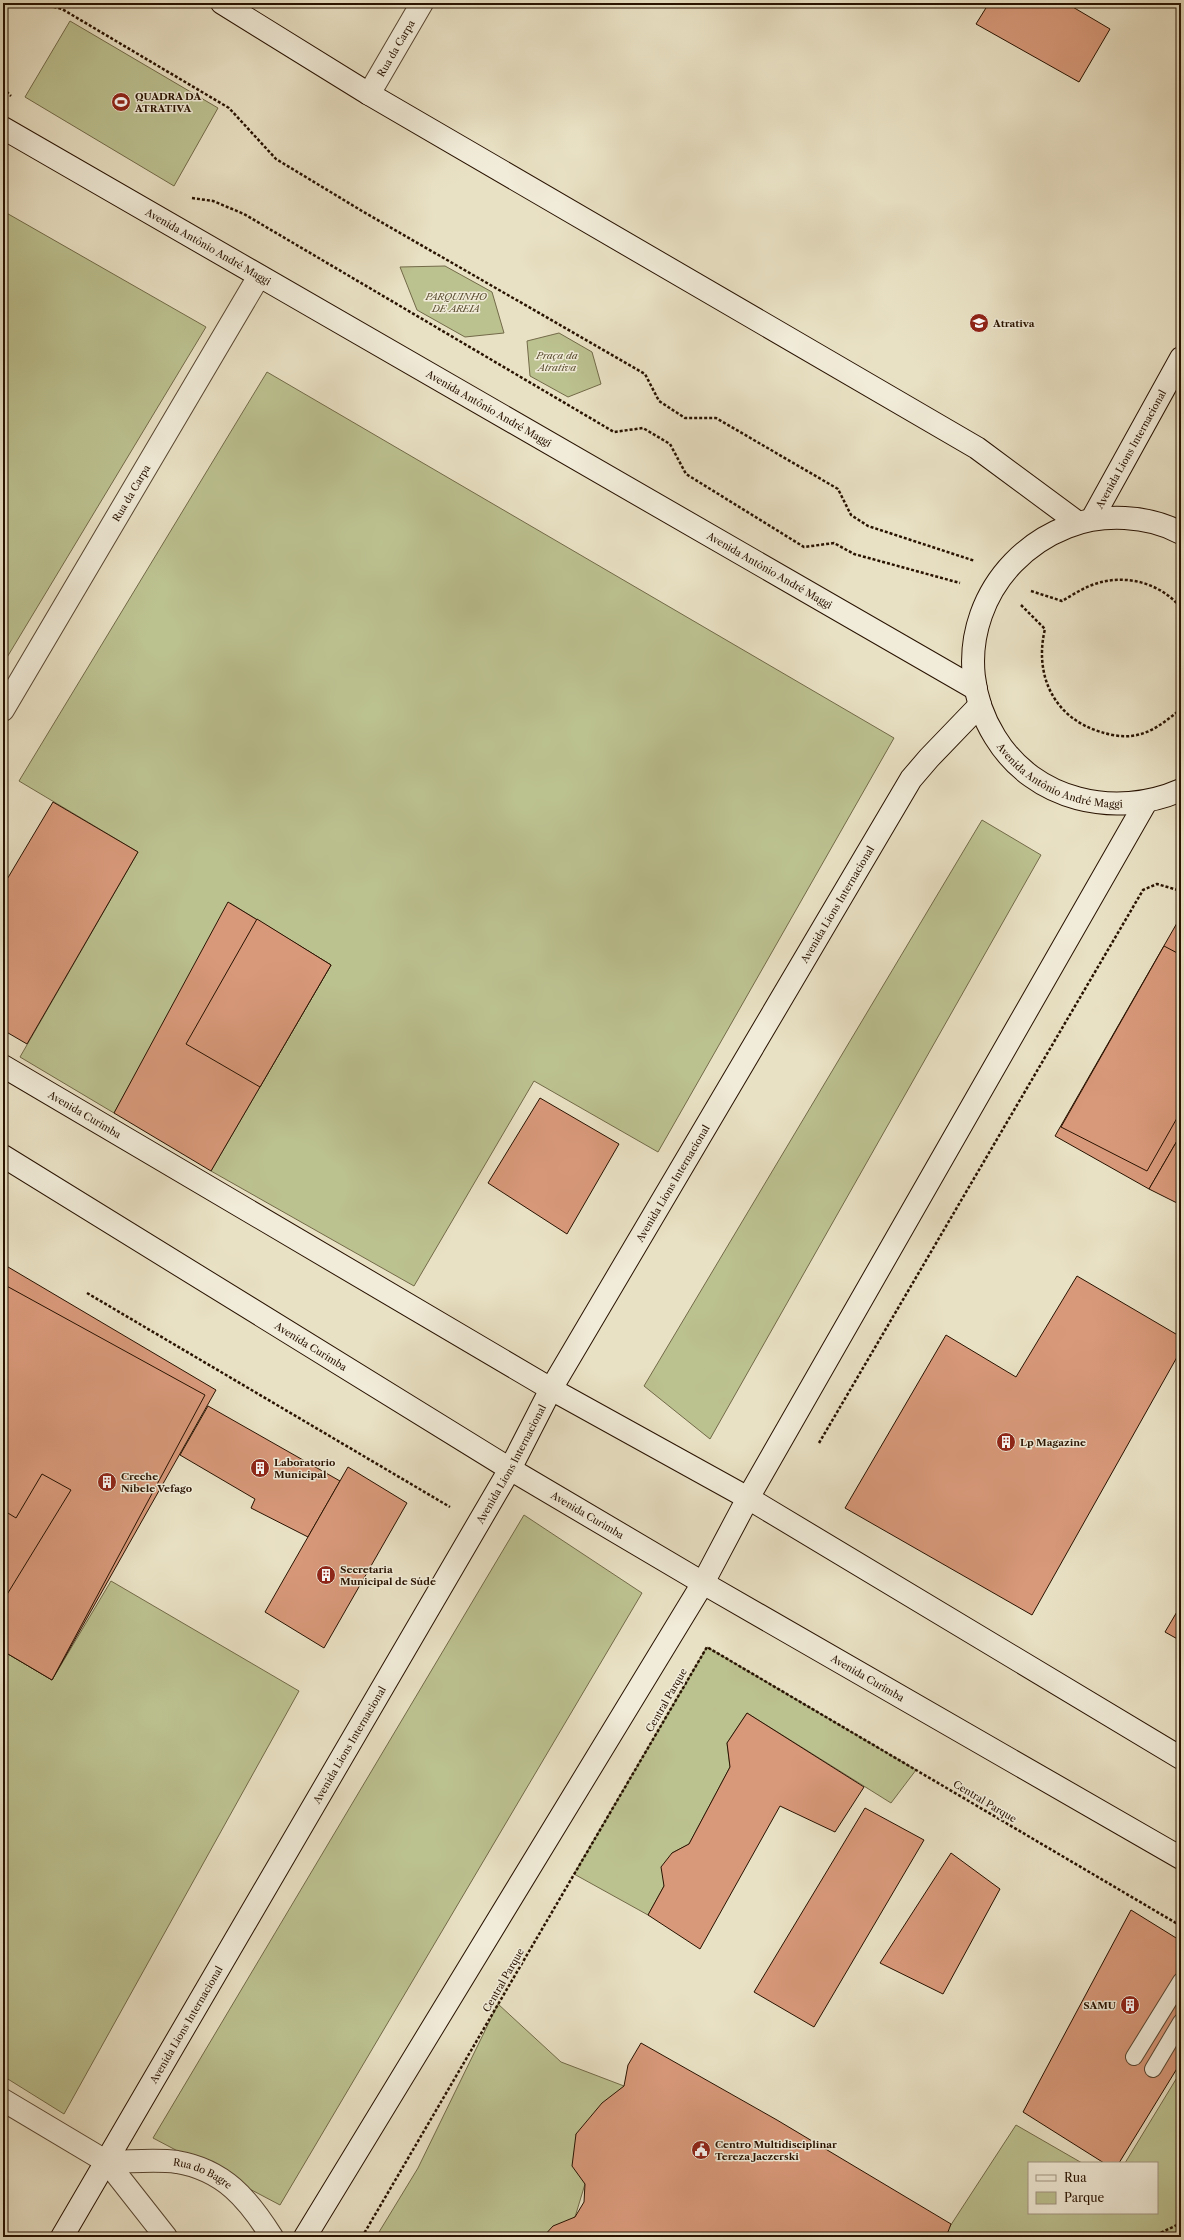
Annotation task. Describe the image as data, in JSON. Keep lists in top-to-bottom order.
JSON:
{
  "streets": {
    "street": [
      "Rua da Carpa",
      "Avenida Antônio André Maggi",
      "Avenida Lions Internacional",
      "Avenida Curimba",
      "Rua do Bagre"
    ],
    "path": ["Central Parque"]
  },
  "crossings": [
    ["Rua da Carpa", "Avenida Antônio André Maggi"],
    ["Avenida Antônio André Maggi", "Avenida Lions Internacional"],
    ["Avenida Lions Internacional", "Avenida Curimba"],
    ["Avenida Lions Internacional", "Rua do Bagre"]
  ],
  "parks": ["PARQUINHO DE AREIA", "Praça da Atrativa"],
  "places": {
    "sports": ["QUADRA DA ATRATIVA"],
    "school or university": ["Atrativa"],
    "building": [
      "Lp Magazine",
      "Laboratorio Municipal",
      "Creche Nibele Vefago",
      "Secretaria Municipal de Súde",
      "SAMU"
    ],
    "public building": ["Centro Multidisciplinar Tereza Jaczerski"]
  },
  "legend": ["Rua", "Parque"]
}
